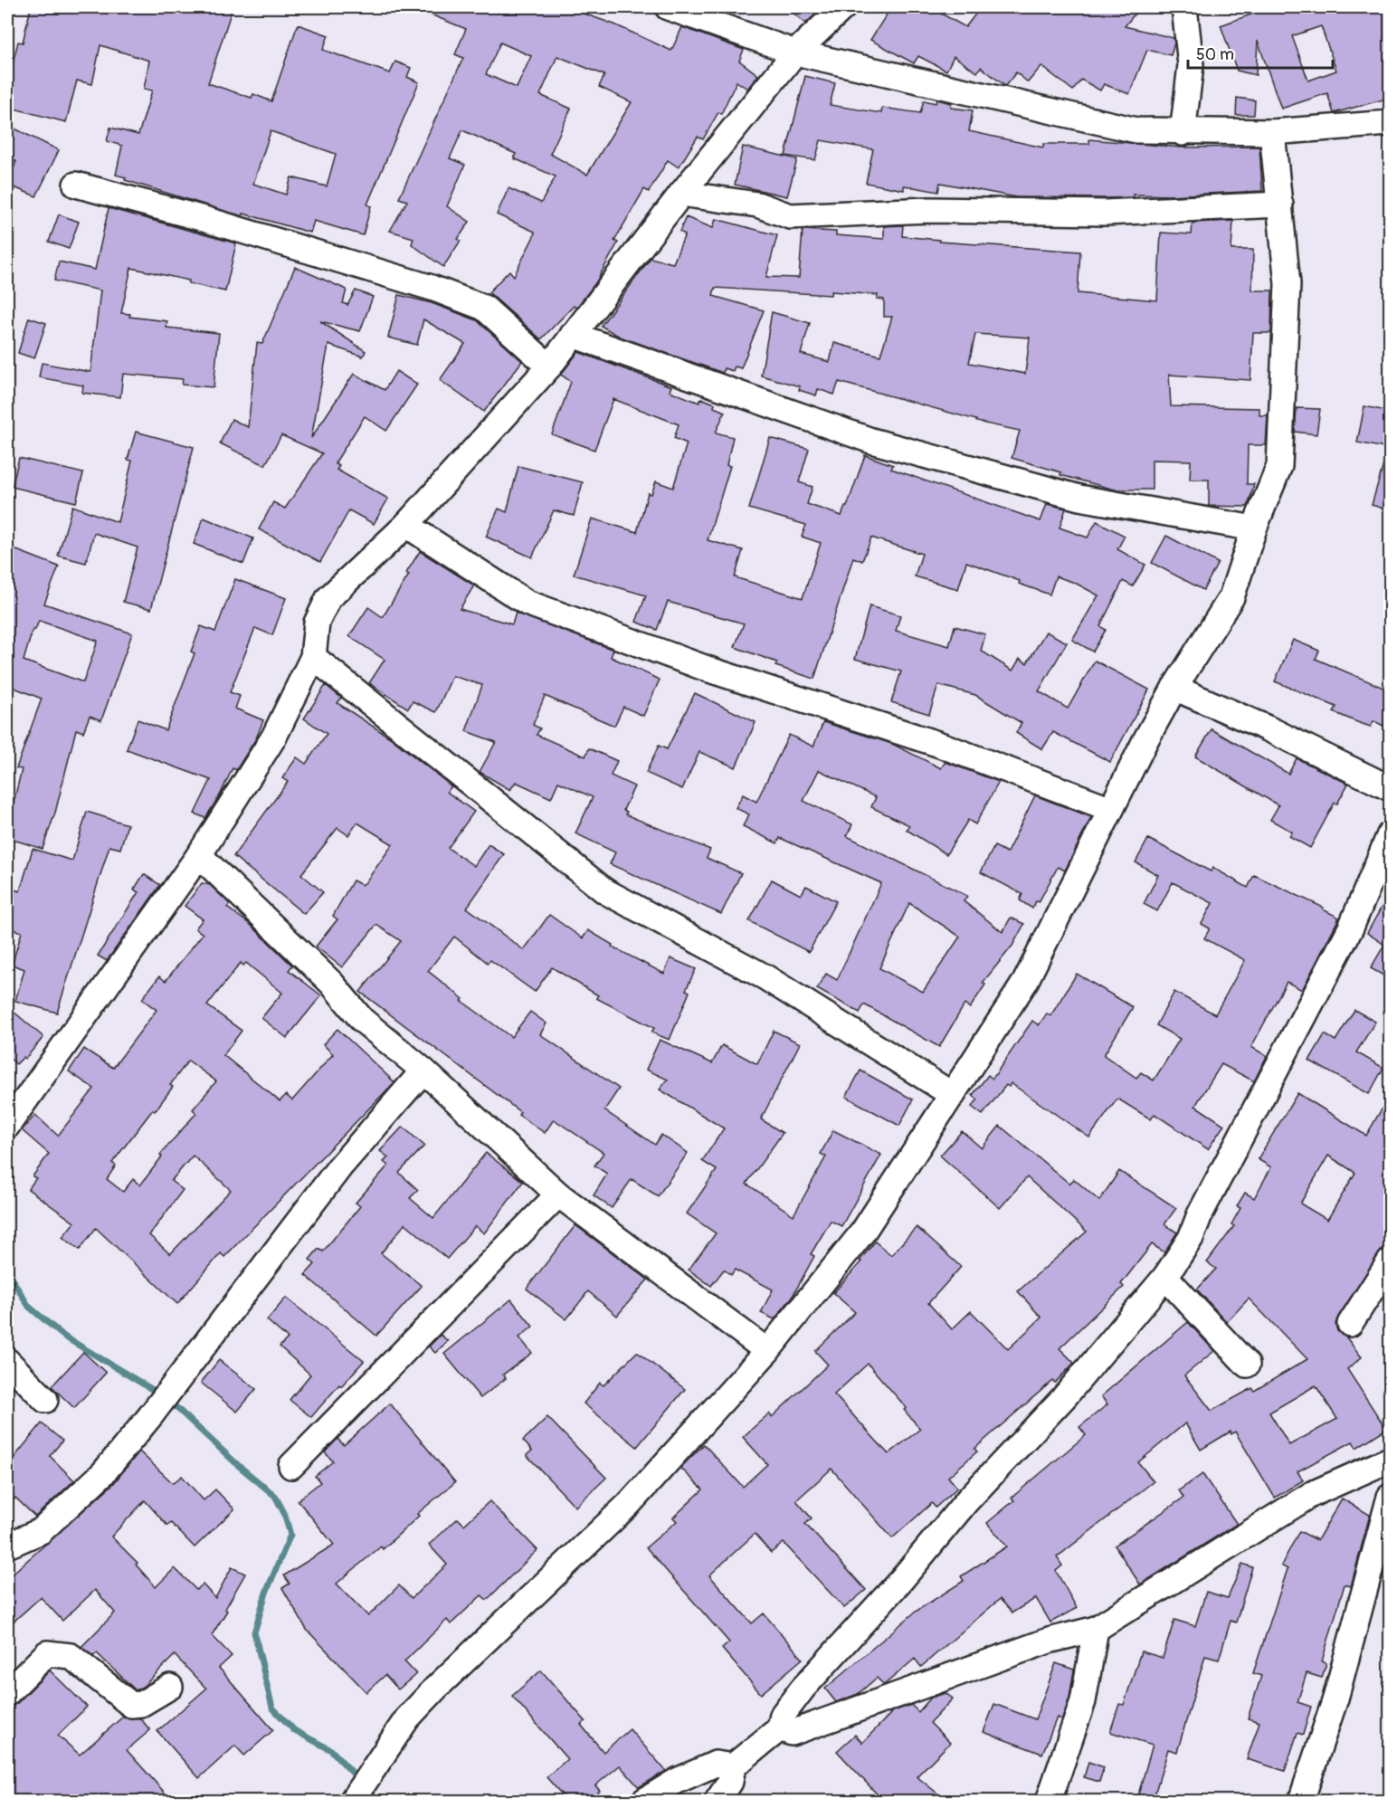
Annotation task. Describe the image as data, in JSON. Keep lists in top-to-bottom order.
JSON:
{
  "scale_bar": "50 m"
}
